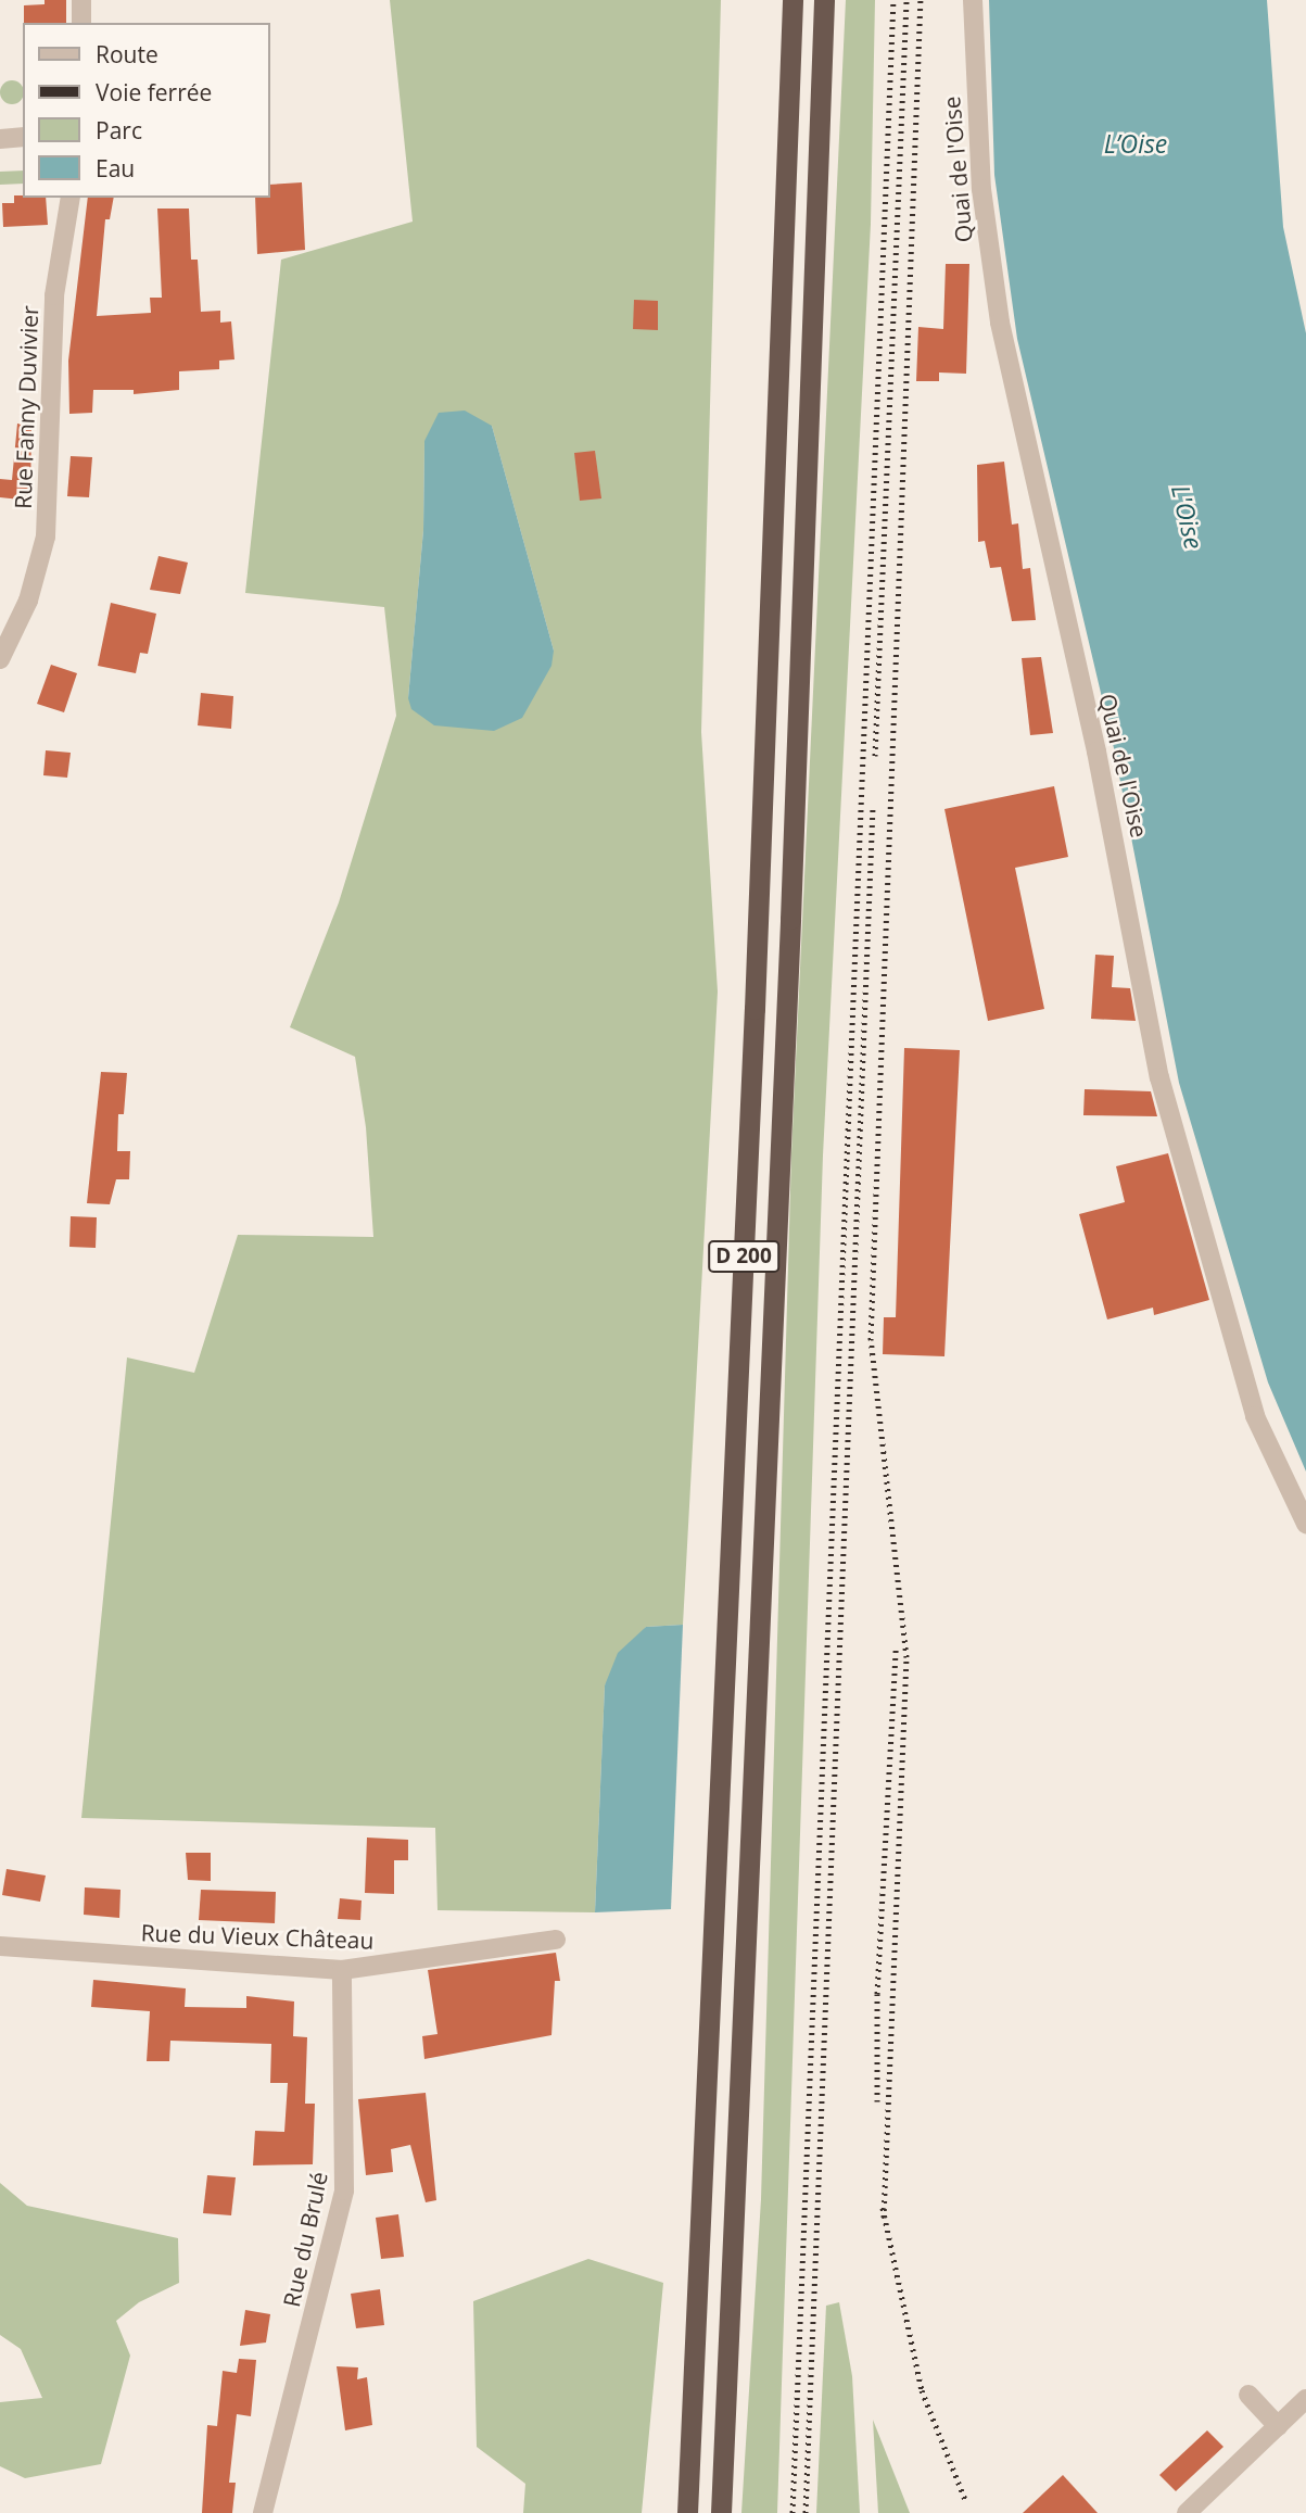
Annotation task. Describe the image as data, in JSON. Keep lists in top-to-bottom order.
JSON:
{
  "streets": {
    "highway": ["D 200"],
    "street": [
      "Quai de l'Oise",
      "Rue Fanny Duvivier",
      "Rue du Vieux Château",
      "Rue du Brulé"
    ]
  },
  "crossings": [
    ["Rue du Vieux Château", "Rue du Brulé"]
  ],
  "water": ["L’Oise", "L'Oise"],
  "legend": [
    "Route",
    "Voie ferrée",
    "Parc",
    "Eau"
  ]
}
